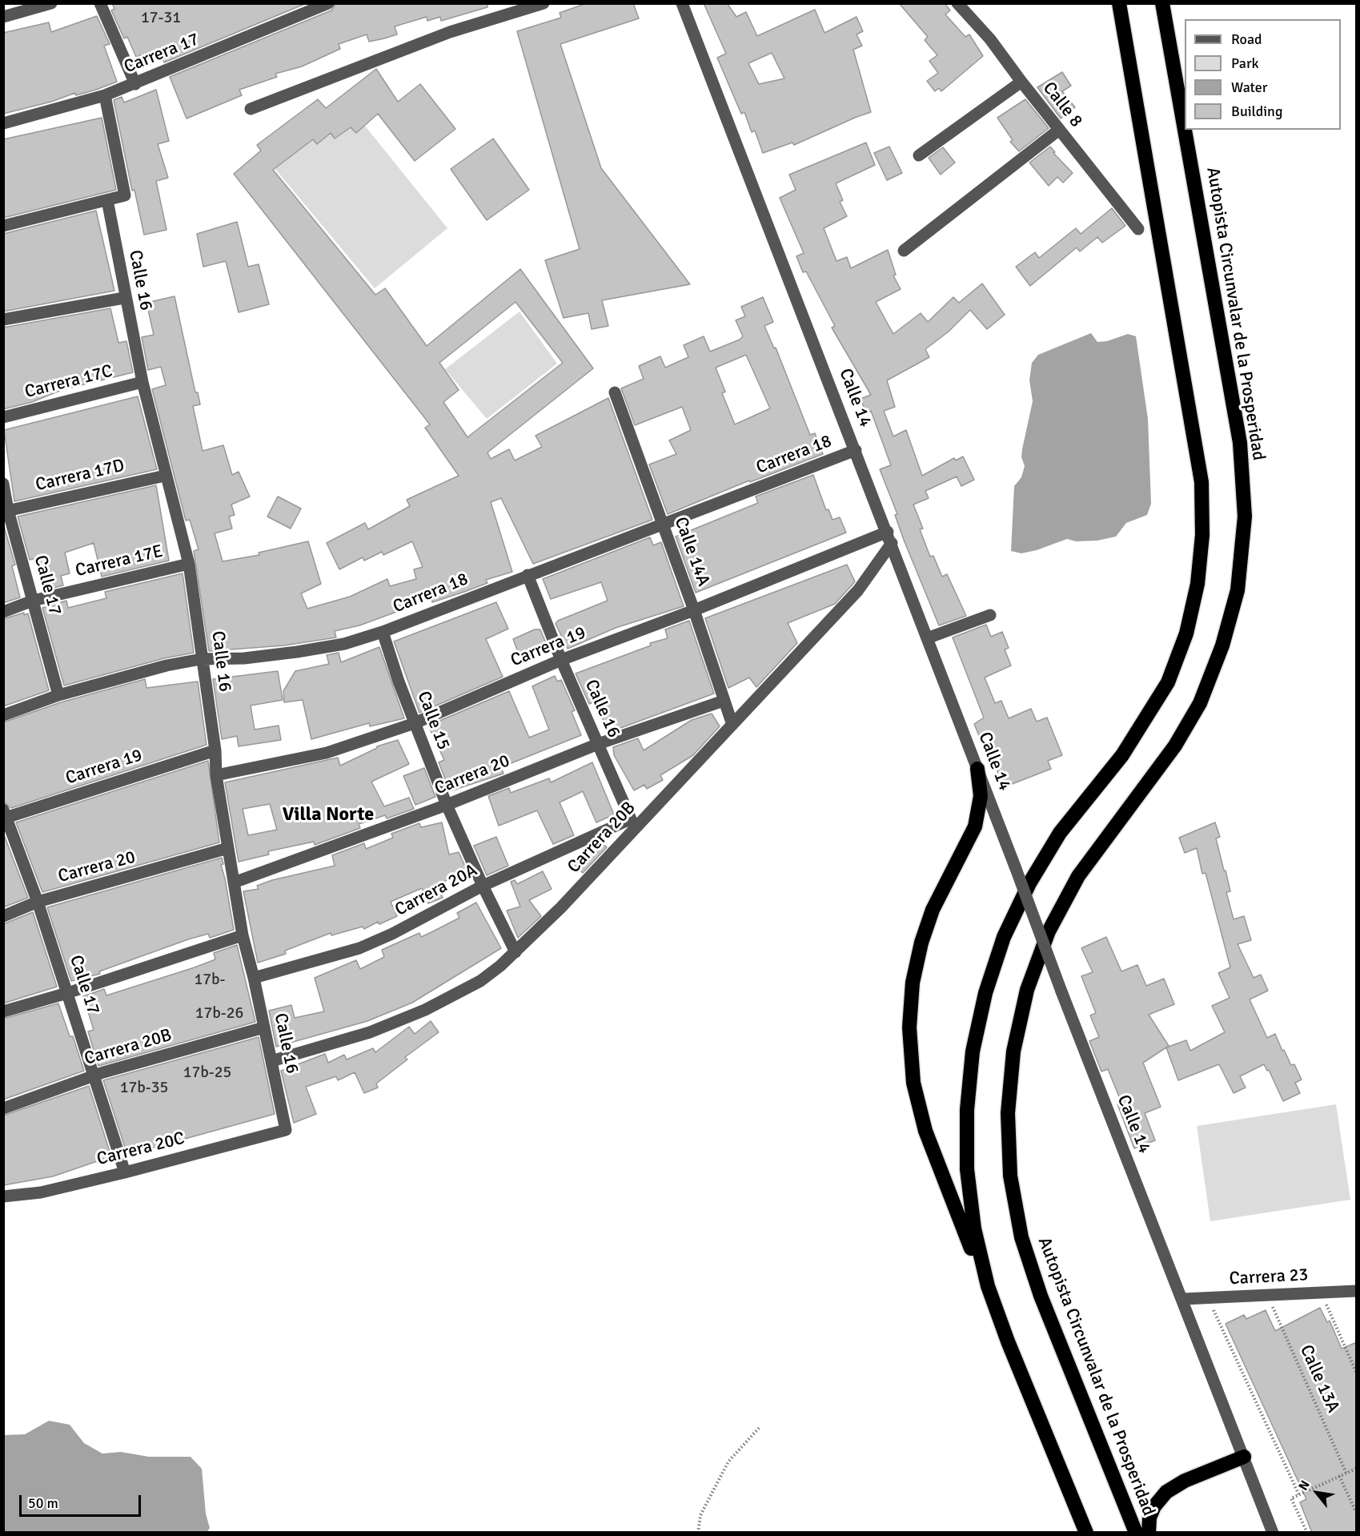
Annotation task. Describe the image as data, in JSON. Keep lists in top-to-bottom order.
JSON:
{
  "streets": {
    "highway": ["Autopista Circunvalar de la Prosperidad"],
    "street": [
      "Carrera 17",
      "Calle 8",
      "Calle 16",
      "Carrera 17C",
      "Calle 14",
      "Carrera 18",
      "Carrera 17D",
      "Calle 14A",
      "Carrera 17E",
      "Calle 17",
      "Carrera 19",
      "Calle 15",
      "Carrera 20",
      "Carrera 20B",
      "Carrera 20A",
      "Carrera 20C",
      "Carrera 23"
    ],
    "path": ["Calle 13A"]
  },
  "crossings": [
    ["Calle 16", "Carrera 17C"],
    ["Calle 16", "Carrera 18"],
    ["Calle 16", "Carrera 17D"],
    ["Calle 16", "Carrera 17E"],
    ["Calle 16", "Carrera 19"],
    ["Calle 16", "Carrera 20"],
    ["Calle 16", "Carrera 20B"],
    ["Calle 16", "Carrera 20A"],
    ["Calle 16", "Carrera 20C"],
    ["Calle 14", "Carrera 18"],
    ["Calle 14", "Carrera 19"],
    ["Calle 14", "Carrera 20B"],
    ["Calle 14", "Carrera 23"],
    ["Carrera 18", "Calle 14A"],
    ["Carrera 18", "Calle 17"],
    ["Carrera 18", "Calle 15"],
    ["Carrera 17D", "Calle 17"],
    ["Calle 14A", "Carrera 19"],
    ["Calle 14A", "Carrera 20"],
    ["Calle 14A", "Carrera 20B"],
    ["Carrera 17E", "Calle 17"],
    ["Calle 17", "Carrera 19"],
    ["Calle 17", "Carrera 20"],
    ["Calle 17", "Carrera 20B"],
    ["Calle 17", "Carrera 20C"],
    ["Carrera 19", "Calle 15"],
    ["Carrera 19", "Carrera 20B"],
    ["Calle 15", "Carrera 20"],
    ["Calle 15", "Carrera 20B"],
    ["Calle 15", "Carrera 20A"],
    ["Carrera 20B", "Carrera 20A"],
    ["Carrera 23", "Calle 13A"]
  ],
  "districts": ["Villa Norte"],
  "house_numbers": [
    "17-31",
    "17b-",
    "17b-26",
    "17b-25",
    "17b-35"
  ],
  "legend": [
    "Road",
    "Park",
    "Water",
    "Building"
  ],
  "scale_bar": "50 m",
  "north": "top left"
}
